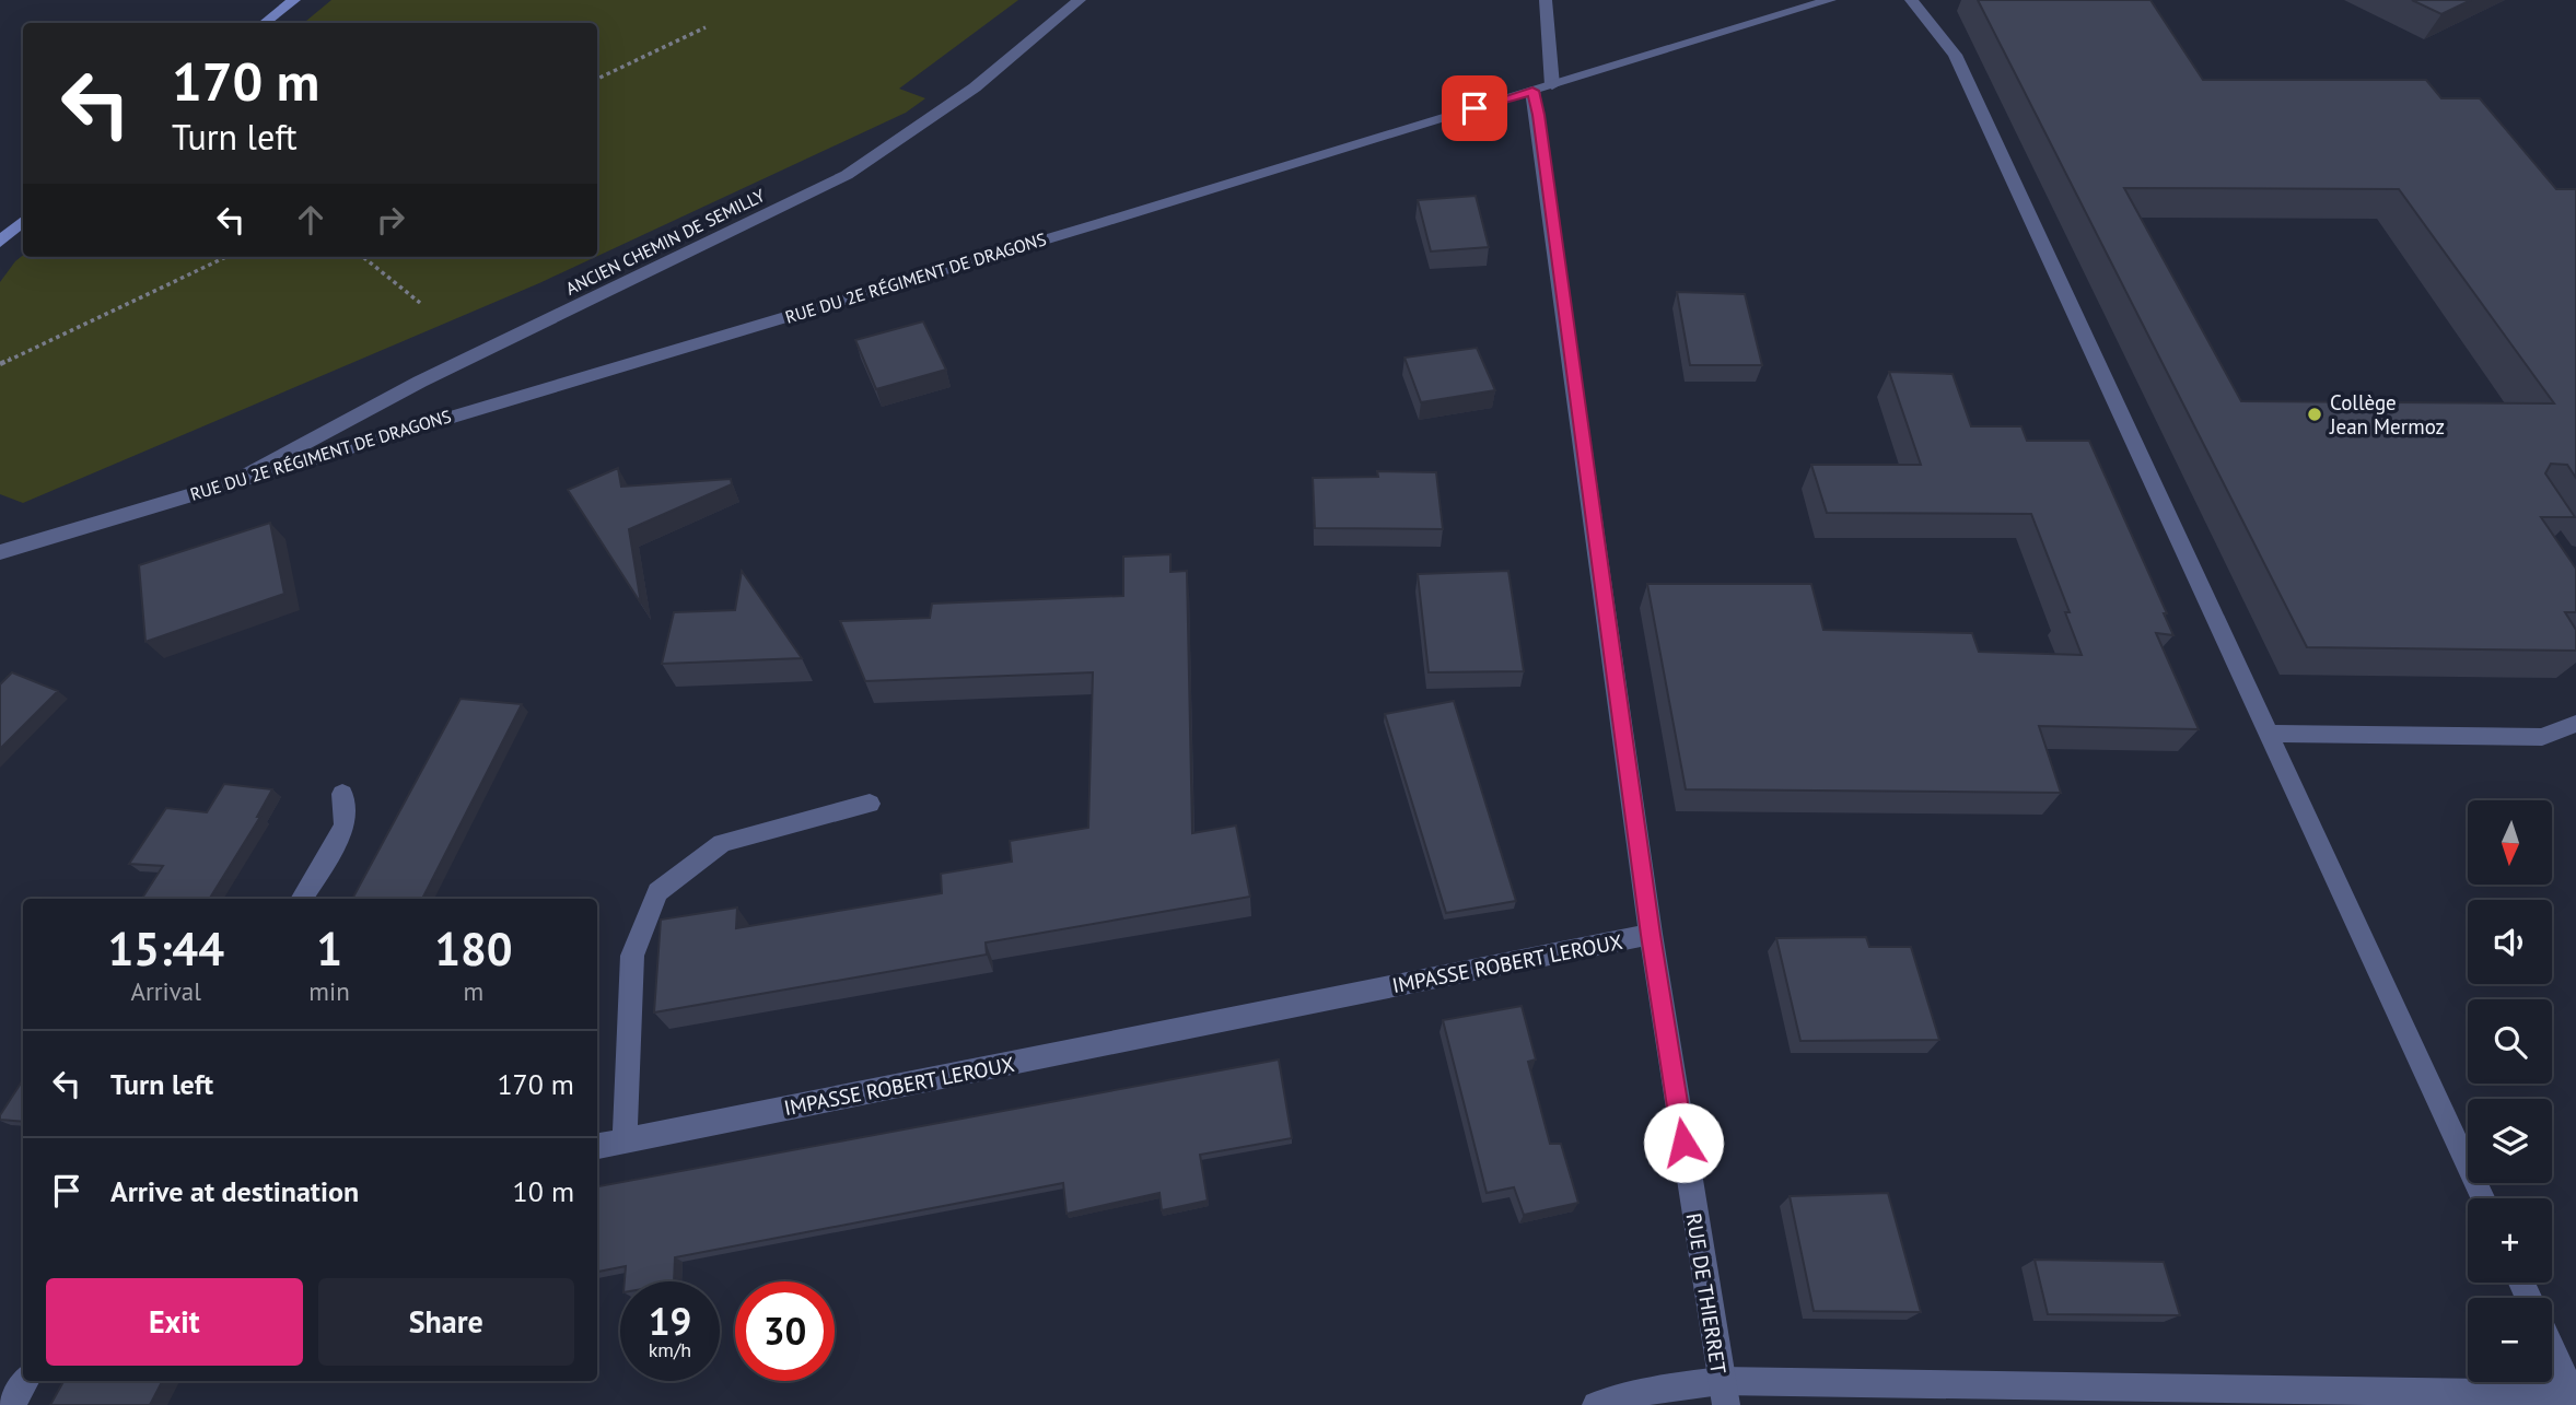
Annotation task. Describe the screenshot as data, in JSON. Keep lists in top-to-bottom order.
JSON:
{
  "streets": {
    "street": [
      "ANCIEN CHEMIN DE SEMILLY",
      "RUE DU 2E RÉGIMENT DE DRAGONS",
      "IMPASSE ROBERT LEROUX",
      "RUE DE THIERRET"
    ]
  },
  "crossings": [
    ["ANCIEN CHEMIN DE SEMILLY", "RUE DU 2E RÉGIMENT DE DRAGONS"],
    ["RUE DU 2E RÉGIMENT DE DRAGONS", "RUE DE THIERRET"],
    ["IMPASSE ROBERT LEROUX", "RUE DE THIERRET"]
  ],
  "places": ["Collège Jean Mermoz"],
  "north": "bottom",
  "page": {
    "turn": ["170 m", "Turn left"],
    "map_buttons": ["+", "−"],
    "eta": [
      "15:44",
      "Arrival",
      "1",
      "min",
      "180",
      "m"
    ],
    "list": [
      {
        "name": "Turn left",
        "value": "170 m"
      },
      {
        "name": "Arrive at destination",
        "value": "10 m"
      }
    ],
    "buttons": ["Exit", "Share"],
    "speed": "19 km/h",
    "limit": "30"
  }
}
